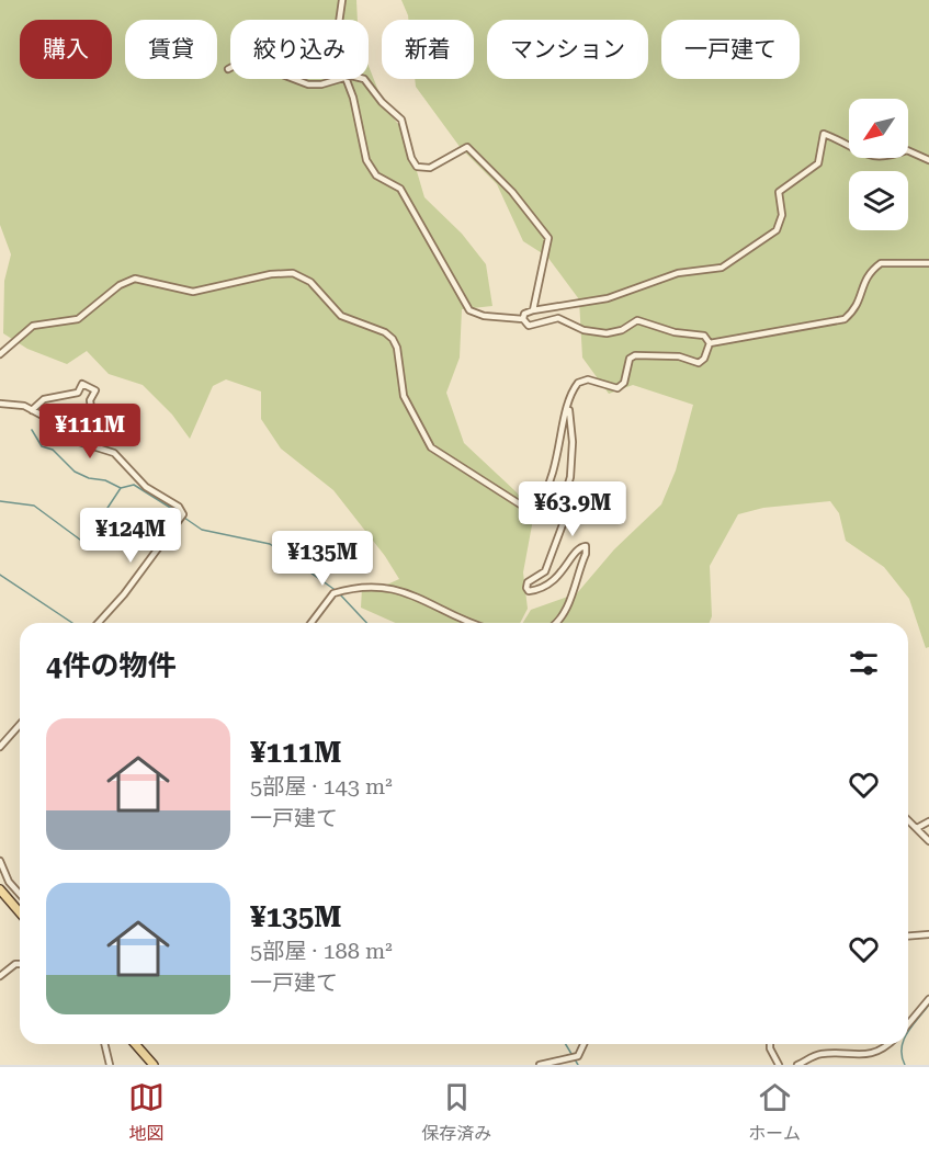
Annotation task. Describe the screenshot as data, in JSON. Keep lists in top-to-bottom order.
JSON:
{
  "north": "bottom left",
  "page": {
    "chip": [
      "購入",
      "賃貸",
      "絞り込み",
      "新着",
      "マンション",
      "一戸建て"
    ],
    "price": [
      "¥111M",
      "¥63.9M",
      "¥124M",
      "¥135M"
    ],
    "heading": "4件の物件",
    "list": [
      {
        "name": "¥111M",
        "note": "5部屋 · 143 m² · 一戸建て"
      },
      {
        "name": "¥135M",
        "note": "5部屋 · 188 m² · 一戸建て"
      }
    ],
    "tabs": ["地図", "保存済み", "ホーム"]
  }
}
